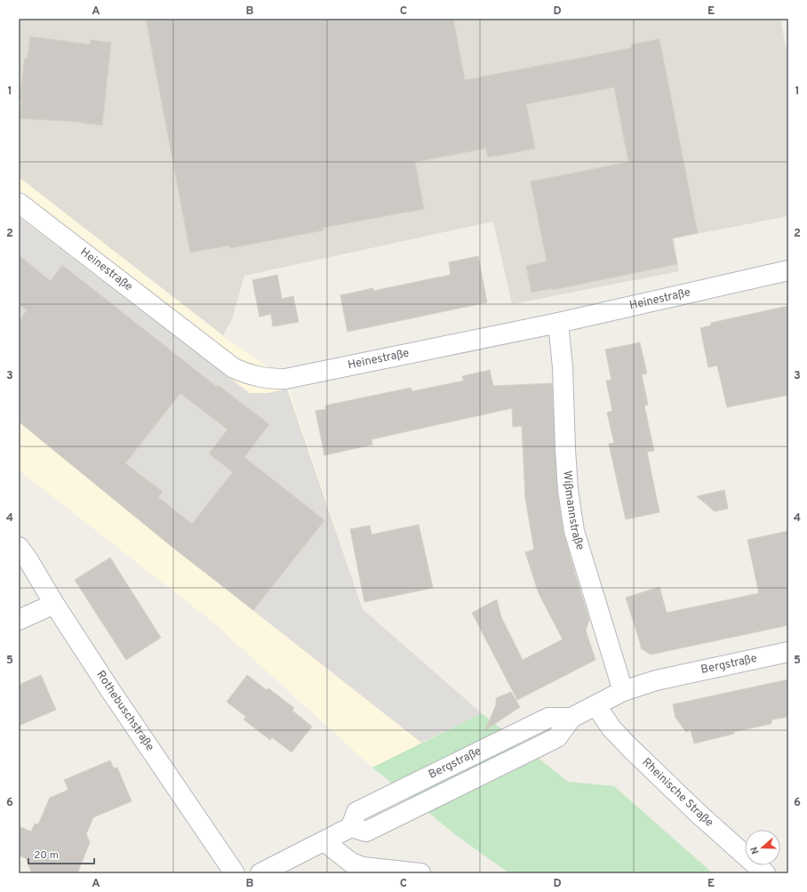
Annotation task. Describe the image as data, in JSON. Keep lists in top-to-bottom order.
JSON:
{
  "streets": {
    "street": [
      "Heinestraße",
      "Wißmannstraße",
      "Bergstraße",
      "Rothebuschstraße",
      "Rheinische Straße"
    ]
  },
  "crossings": [
    ["Heinestraße", "Wißmannstraße"],
    ["Wißmannstraße", "Bergstraße"],
    ["Bergstraße", "Rheinische Straße"]
  ],
  "scale_bar": "20 m",
  "north": "left",
  "grid": {
    "columns": [
      "A",
      "B",
      "C",
      "D",
      "E"
    ],
    "rows": [
      "1",
      "2",
      "3",
      "4",
      "5",
      "6"
    ]
  }
}
